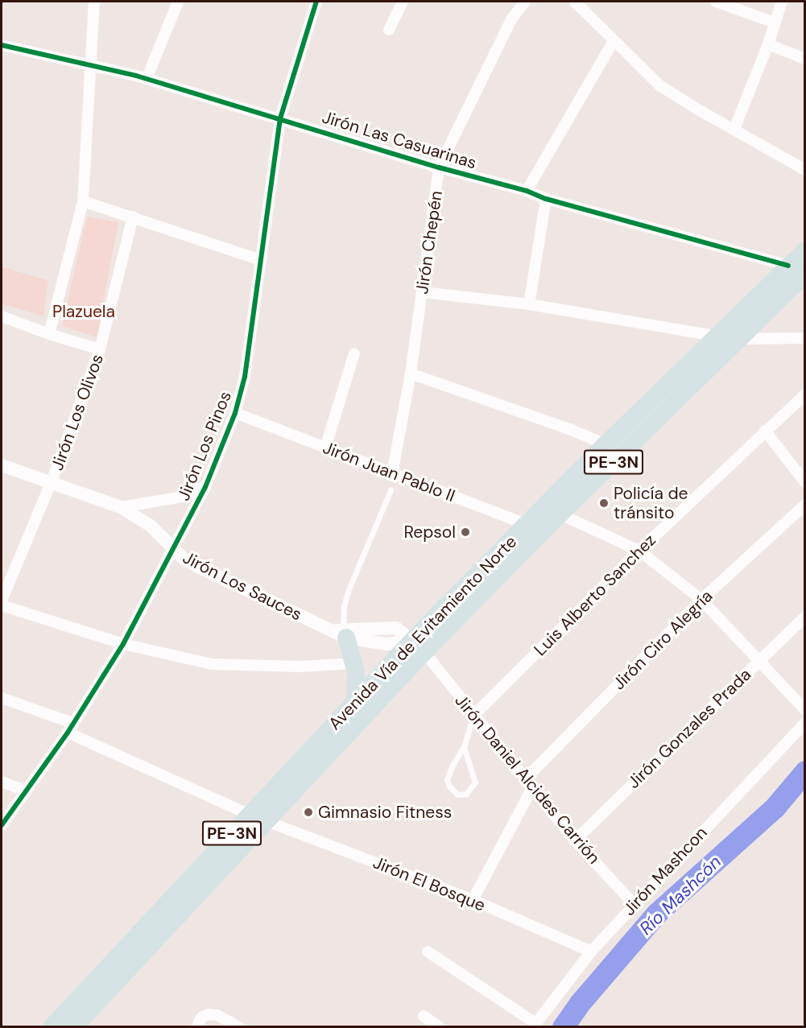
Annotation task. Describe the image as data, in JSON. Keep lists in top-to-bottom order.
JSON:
{
  "streets": {
    "highway": ["PE-3N", "Avenida Vía de Evitamiento Norte"],
    "street": [
      "Jirón Las Casuarinas",
      "Jirón Chepén",
      "Jirón Los Olivos",
      "Jirón Los Pinos",
      "Jirón Juan Pablo II",
      "Jirón Los Sauces",
      "Luis Alberto Sanchez",
      "Jirón Ciro Alegría",
      "Jirón Gonzales Prada",
      "Jirón Daniel Alcides Carrión",
      "Jirón Mashcon",
      "Jirón El Bosque"
    ]
  },
  "crossings": [
    ["Jirón Las Casuarinas", "Jirón Chepén"],
    ["Jirón Las Casuarinas", "Jirón Los Pinos"],
    ["Jirón Las Casuarinas", "Avenida Vía de Evitamiento Norte"],
    ["Jirón Chepén", "Jirón Juan Pablo II"],
    ["Jirón Los Olivos", "Jirón Los Sauces"],
    ["Jirón Los Pinos", "Jirón Juan Pablo II"],
    ["Jirón Los Pinos", "Jirón Los Sauces"],
    ["Jirón Los Pinos", "Jirón El Bosque"],
    ["Jirón Juan Pablo II", "Avenida Vía de Evitamiento Norte"],
    ["Jirón Los Sauces", "Avenida Vía de Evitamiento Norte"],
    ["Jirón Los Sauces", "Jirón Daniel Alcides Carrión"],
    ["Luis Alberto Sanchez", "Jirón Daniel Alcides Carrión"],
    ["Avenida Vía de Evitamiento Norte", "Jirón Daniel Alcides Carrión"],
    ["Avenida Vía de Evitamiento Norte", "Jirón El Bosque"],
    ["Jirón Ciro Alegría", "Jirón Daniel Alcides Carrión"],
    ["Jirón Ciro Alegría", "Jirón El Bosque"],
    ["Jirón Gonzales Prada", "Jirón Daniel Alcides Carrión"],
    ["Jirón Daniel Alcides Carrión", "Jirón Mashcon"],
    ["Jirón Mashcon", "Jirón El Bosque"]
  ],
  "water": ["Río Mashcón"],
  "parks": ["Plazuela"],
  "places": ["Policía de tránsito", "Repsol", "Gimnasio Fitness"]
}
